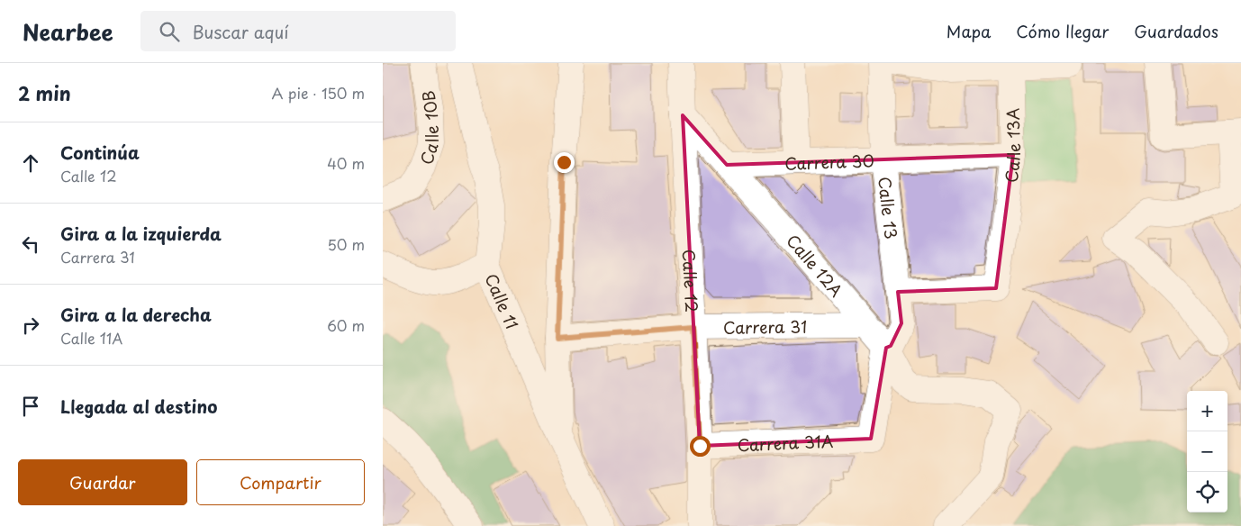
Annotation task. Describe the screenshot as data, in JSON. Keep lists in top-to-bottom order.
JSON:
{
  "streets": {
    "street": [
      "Calle 10B",
      "Calle 13A",
      "Carrera 30",
      "Calle 13",
      "Calle 12A",
      "Calle 12",
      "Calle 11",
      "Carrera 31",
      "Carrera 31A"
    ]
  },
  "crossings": [
    ["Calle 13A", "Carrera 30"],
    ["Calle 13A", "Calle 13"],
    ["Carrera 30", "Calle 13"],
    ["Carrera 30", "Calle 12A"],
    ["Calle 13", "Calle 12A"],
    ["Calle 13", "Carrera 31A"],
    ["Calle 12A", "Calle 12"],
    ["Calle 12A", "Carrera 31"],
    ["Calle 12A", "Carrera 31A"],
    ["Calle 12", "Carrera 31"],
    ["Calle 12", "Carrera 31A"]
  ],
  "page": {
    "header": "Nearbee",
    "search": "Buscar aquí",
    "nav": ["Mapa", "Cómo llegar", "Guardados"],
    "heading": ["2 min", "A pie · 150 m"],
    "list": [
      ["Continúa", "Calle 12", "40 m"],
      ["Gira a la izquierda", "Carrera 31", "50 m"],
      ["Gira a la derecha", "Calle 11A", "60 m"],
      "Llegada al destino"
    ],
    "map_buttons": ["+", "−"],
    "buttons": ["Guardar", "Compartir"]
  }
}
